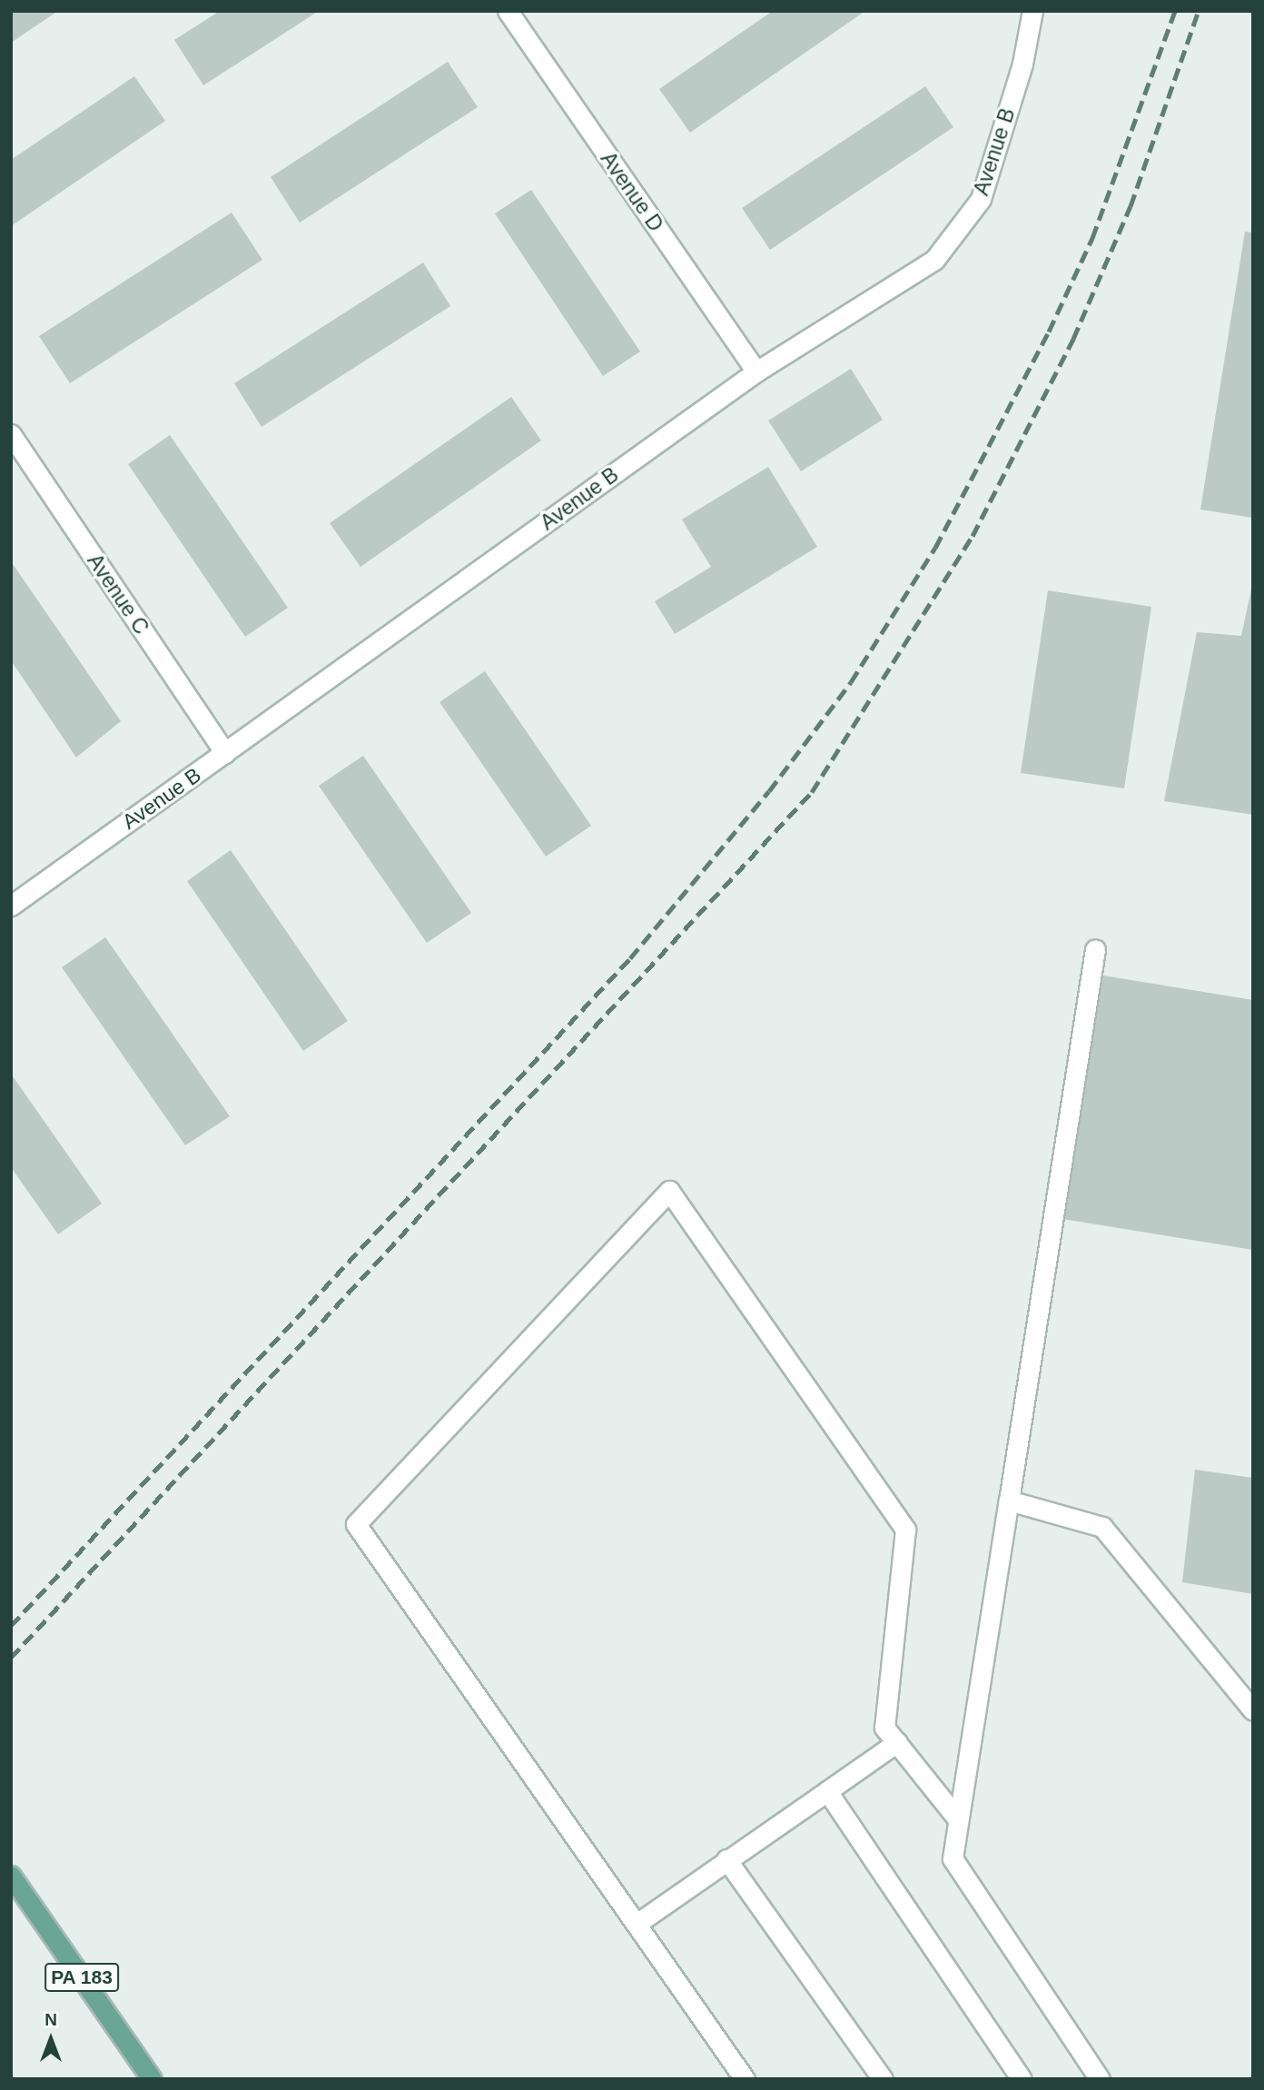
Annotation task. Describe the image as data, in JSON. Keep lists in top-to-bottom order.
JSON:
{
  "streets": {
    "main road": ["PA 183"],
    "street": ["Avenue B", "Avenue D", "Avenue C"]
  },
  "crossings": [
    ["Avenue B", "Avenue D"],
    ["Avenue B", "Avenue C"]
  ],
  "north": "top"
}
